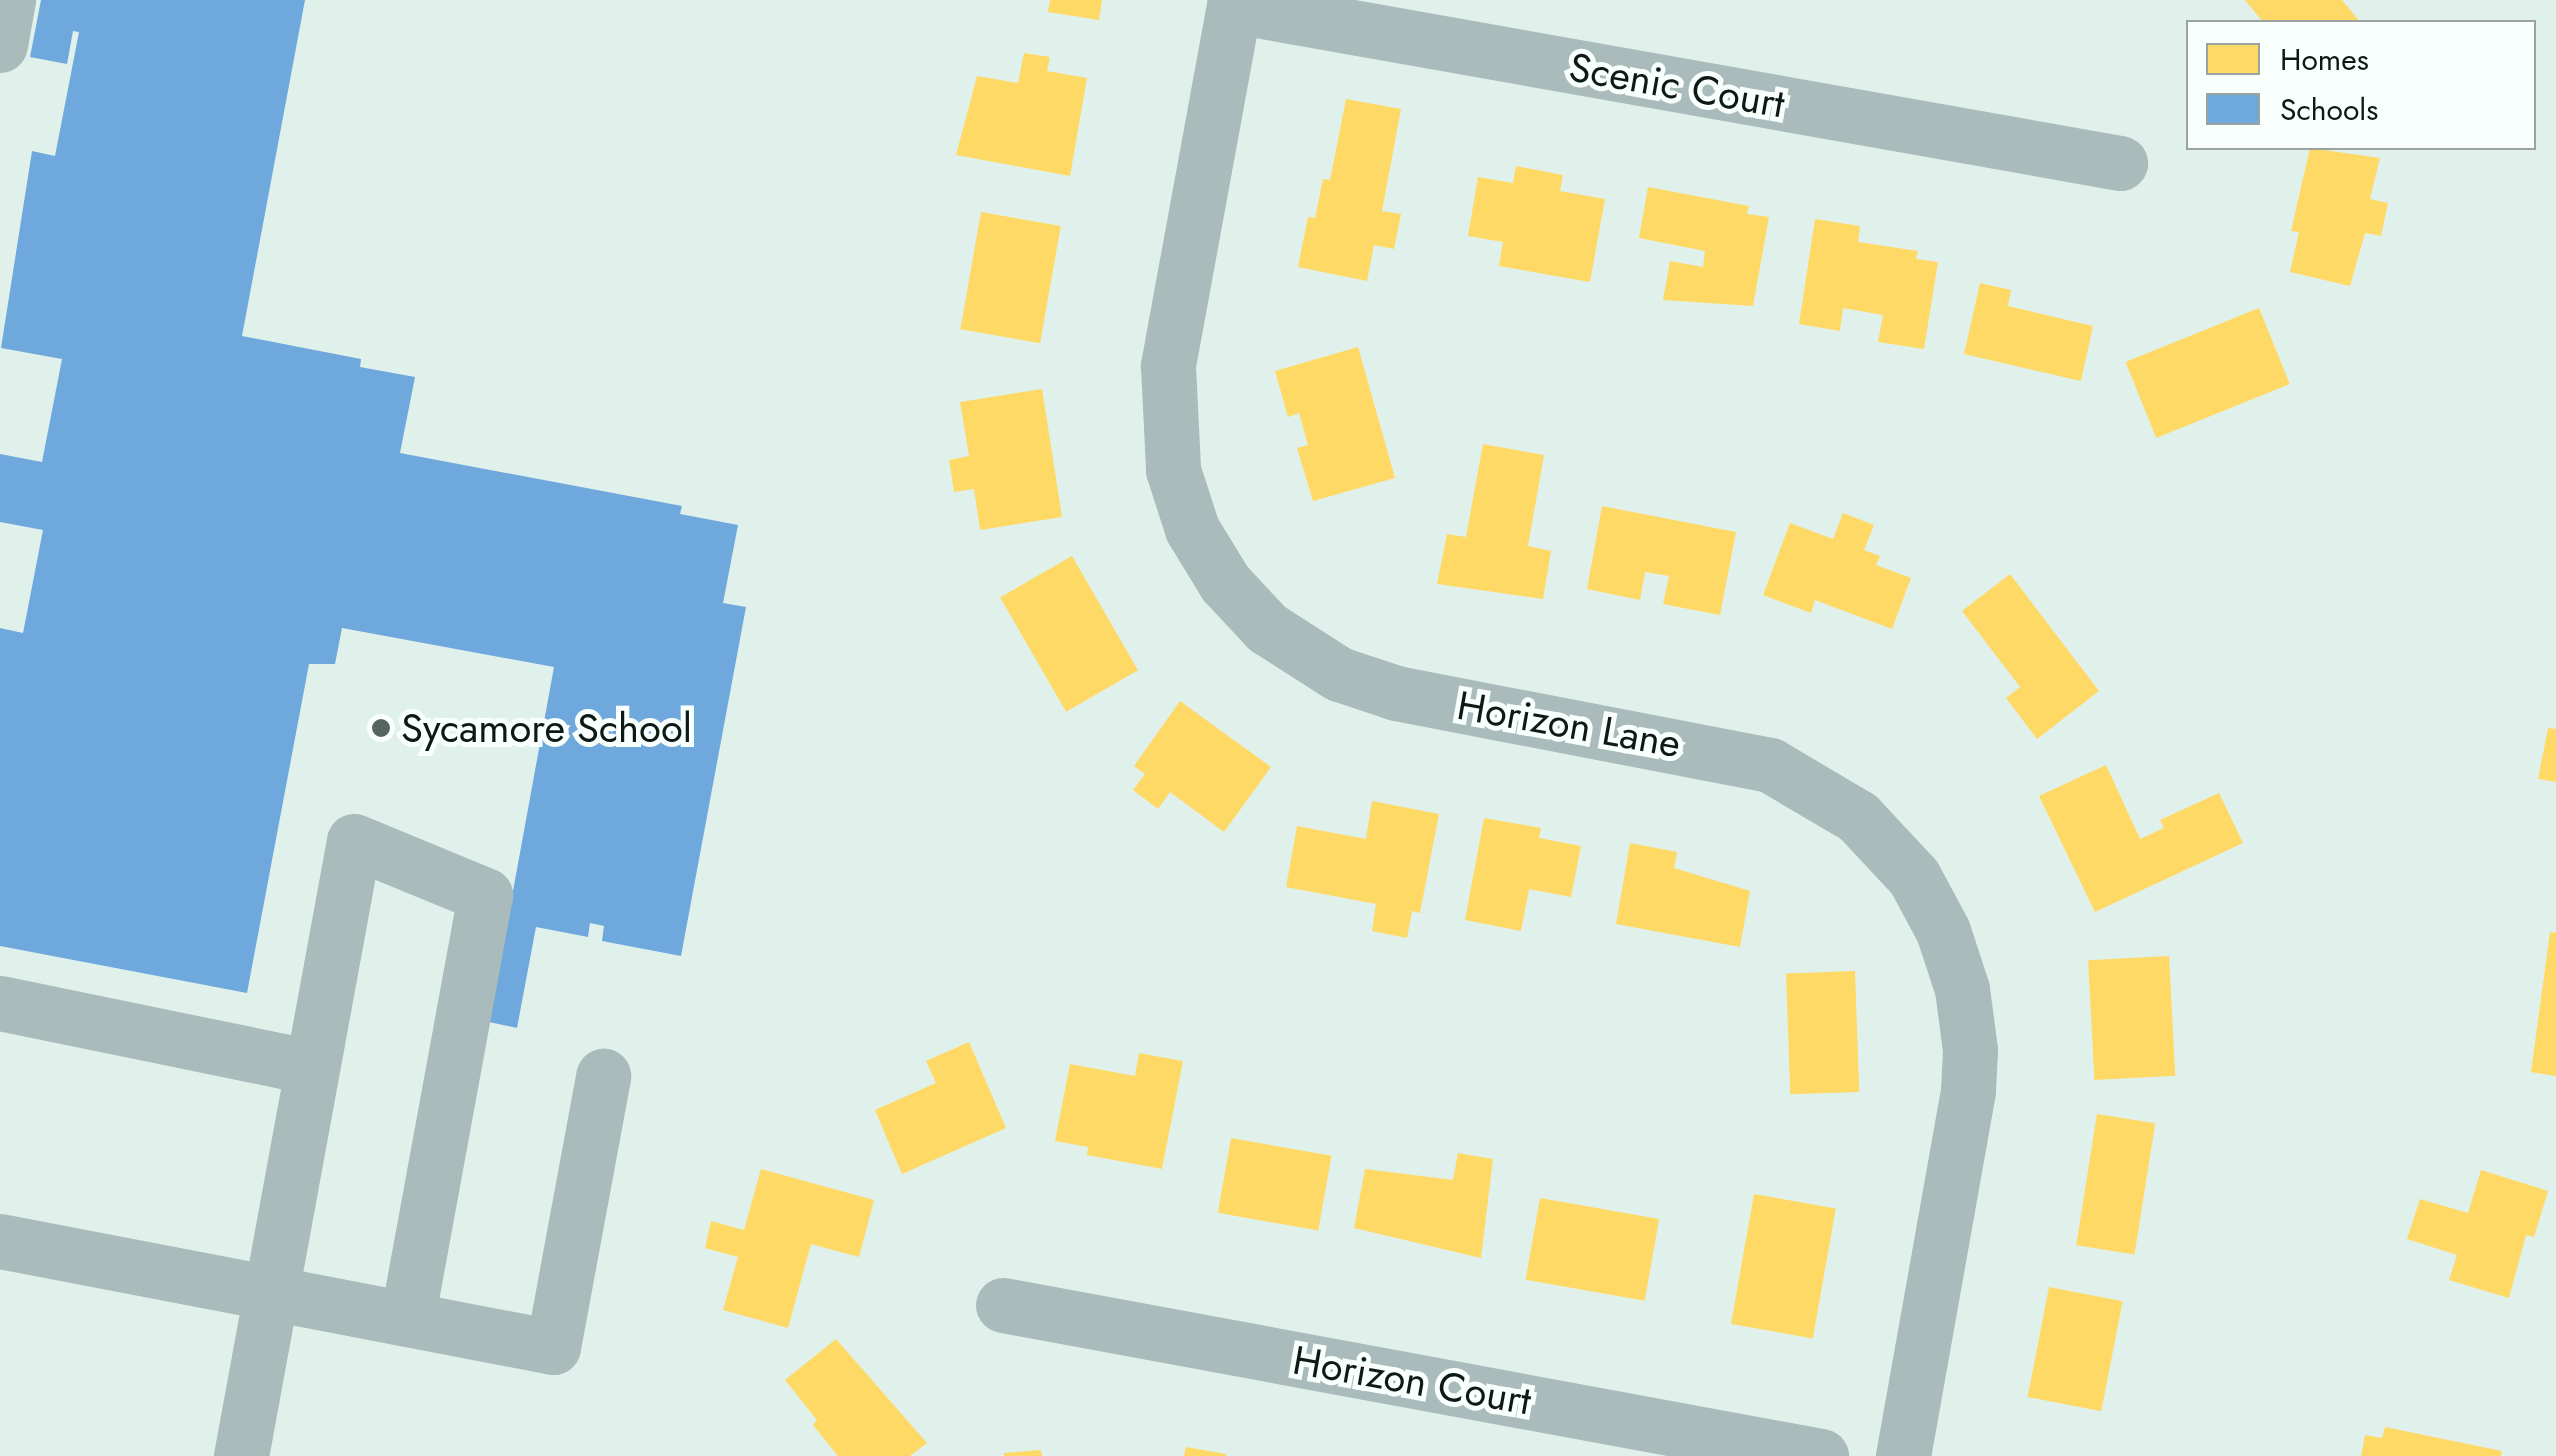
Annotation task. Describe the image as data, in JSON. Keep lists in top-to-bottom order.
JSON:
{
  "streets": {
    "street": ["Scenic Court", "Horizon Lane", "Horizon Court"]
  },
  "crossings": [
    ["Scenic Court", "Horizon Lane"]
  ],
  "places": ["Sycamore School"],
  "legend": ["Homes", "Schools"]
}
